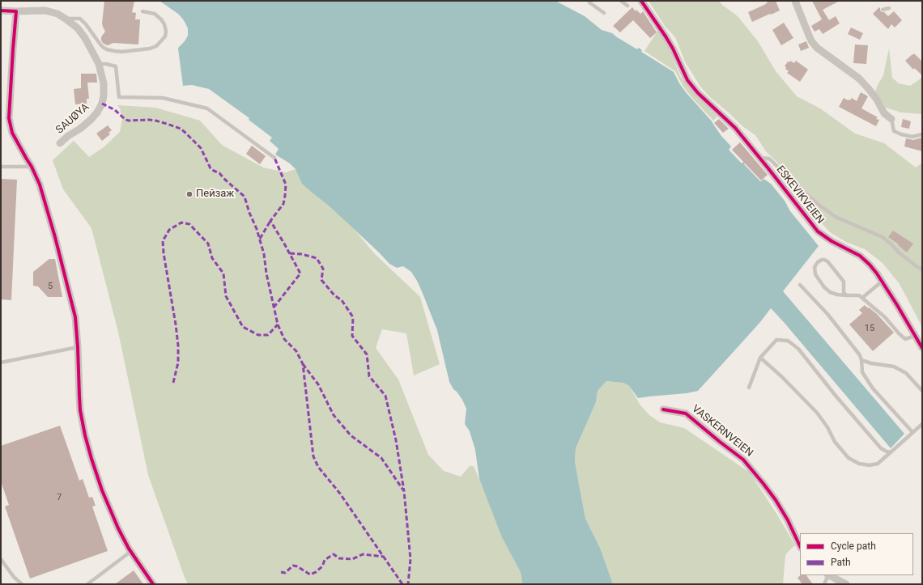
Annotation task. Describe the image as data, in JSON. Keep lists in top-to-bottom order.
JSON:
{
  "streets": {
    "street": ["SAUØYA", "ESKEVIKVEIEN", "VASKERNVEIEN"]
  },
  "places": ["Пейзаж"],
  "house_numbers": ["5", "15", "7"],
  "legend": ["Cycle path", "Path"]
}
